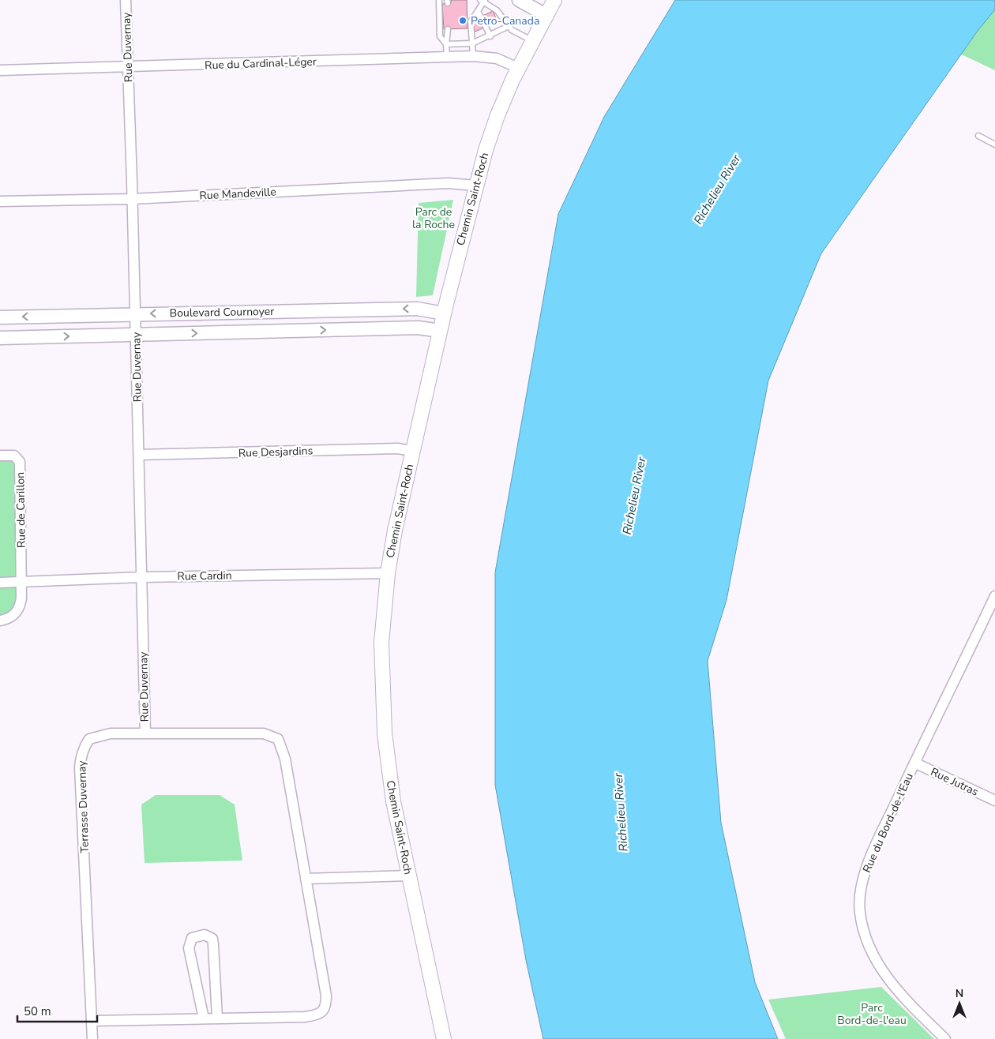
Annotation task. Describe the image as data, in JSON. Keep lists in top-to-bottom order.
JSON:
{
  "streets": {
    "main road": ["Chemin Saint-Roch"],
    "street": [
      "Rue Duvernay",
      "Rue du Cardinal-Léger",
      "Rue Mandeville",
      "Boulevard Cournoyer",
      "Rue Desjardins",
      "Rue de Carillon",
      "Rue Cardin",
      "Rue Jutras",
      "Terrasse Duvernay",
      "Rue du Bord-de-l'Eau"
    ]
  },
  "crossings": [
    ["Rue Duvernay", "Rue du Cardinal-Léger"],
    ["Rue Duvernay", "Rue Mandeville"],
    ["Rue Duvernay", "Boulevard Cournoyer"],
    ["Rue Duvernay", "Rue Desjardins"],
    ["Rue Duvernay", "Rue Cardin"],
    ["Rue Duvernay", "Terrasse Duvernay"],
    ["Rue du Cardinal-Léger", "Chemin Saint-Roch"],
    ["Rue Mandeville", "Chemin Saint-Roch"],
    ["Chemin Saint-Roch", "Boulevard Cournoyer"],
    ["Chemin Saint-Roch", "Rue Desjardins"],
    ["Chemin Saint-Roch", "Rue Cardin"],
    ["Rue de Carillon", "Rue Cardin"],
    ["Rue Jutras", "Rue du Bord-de-l'Eau"]
  ],
  "water": ["Richelieu River"],
  "parks": ["Parc de la Roche", "Parc Bord-de-l'eau"],
  "places": ["Petro-Canada"],
  "scale_bar": "50 m",
  "north": "top"
}
